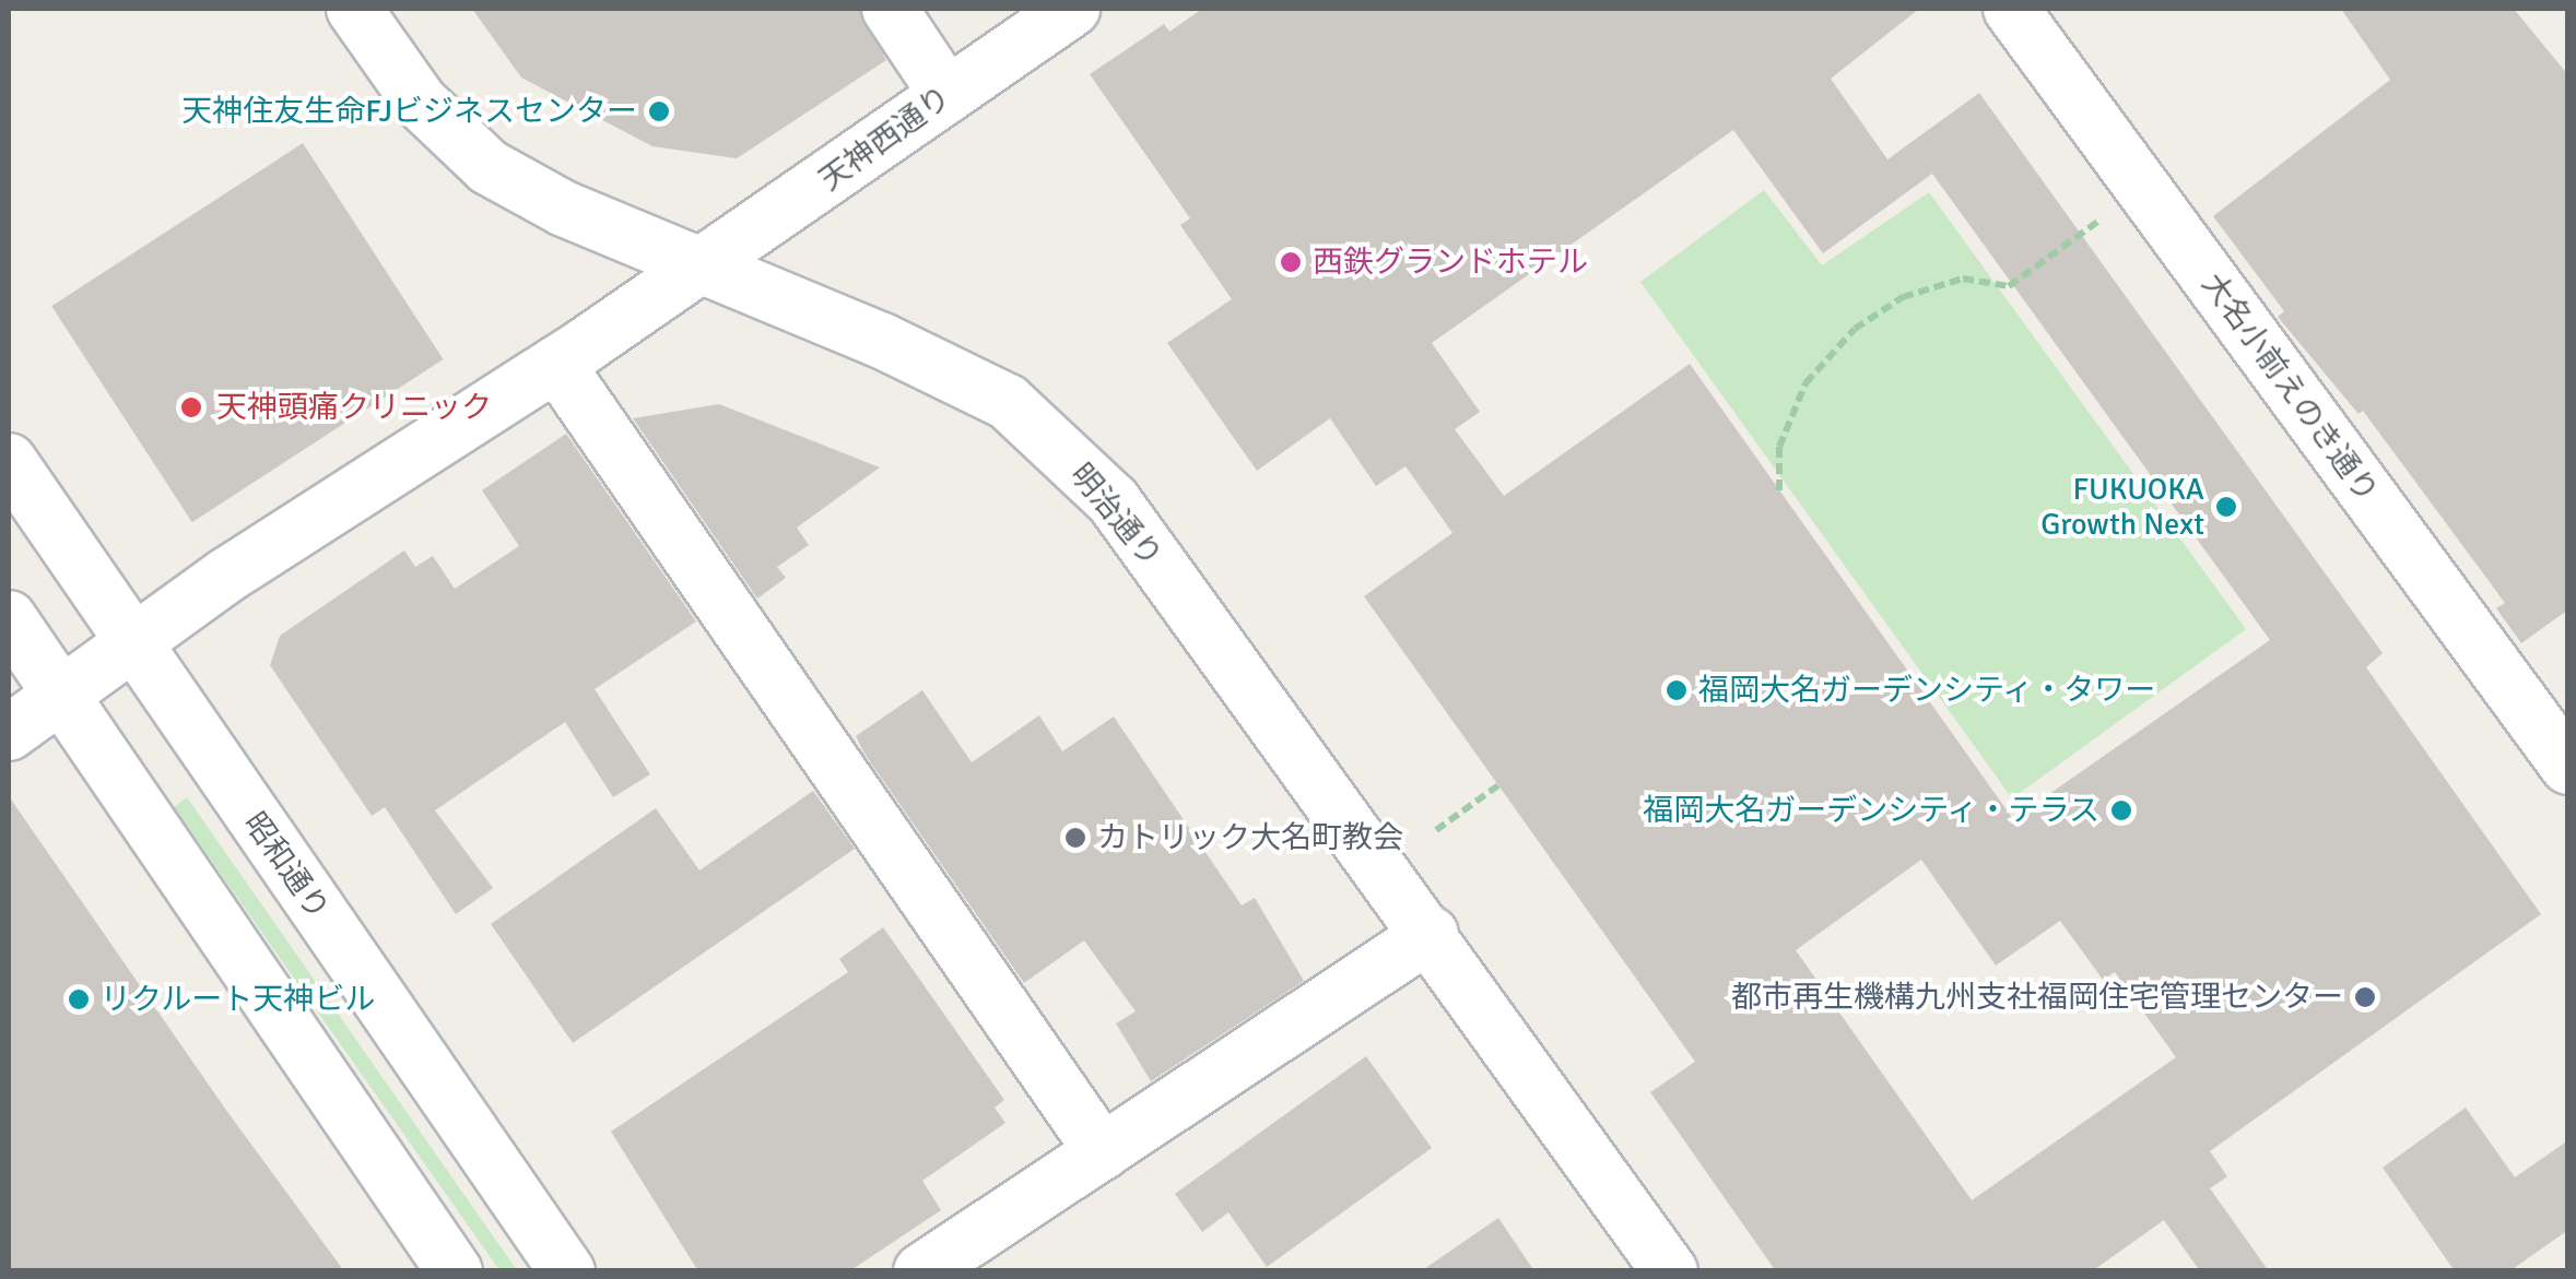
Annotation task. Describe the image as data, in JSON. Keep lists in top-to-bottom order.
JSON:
{
  "streets": {
    "street": [
      "天神西通り",
      "大名小前えのき通り",
      "明治通り",
      "昭和通り"
    ]
  },
  "crossings": [
    ["天神西通り", "明治通り"],
    ["天神西通り", "昭和通り"]
  ],
  "places": [
    "天神住友生命FJビジネスセンター",
    "西鉄グランドホテル",
    "天神頭痛クリニック",
    "FUKUOKA Growth Next",
    "福岡大名ガーデンシティ・タワー",
    "福岡大名ガーデンシティ・テラス",
    "カトリック大名町教会",
    "都市再生機構九州支社福岡住宅管理センター",
    "リクルート天神ビル"
  ]
}
